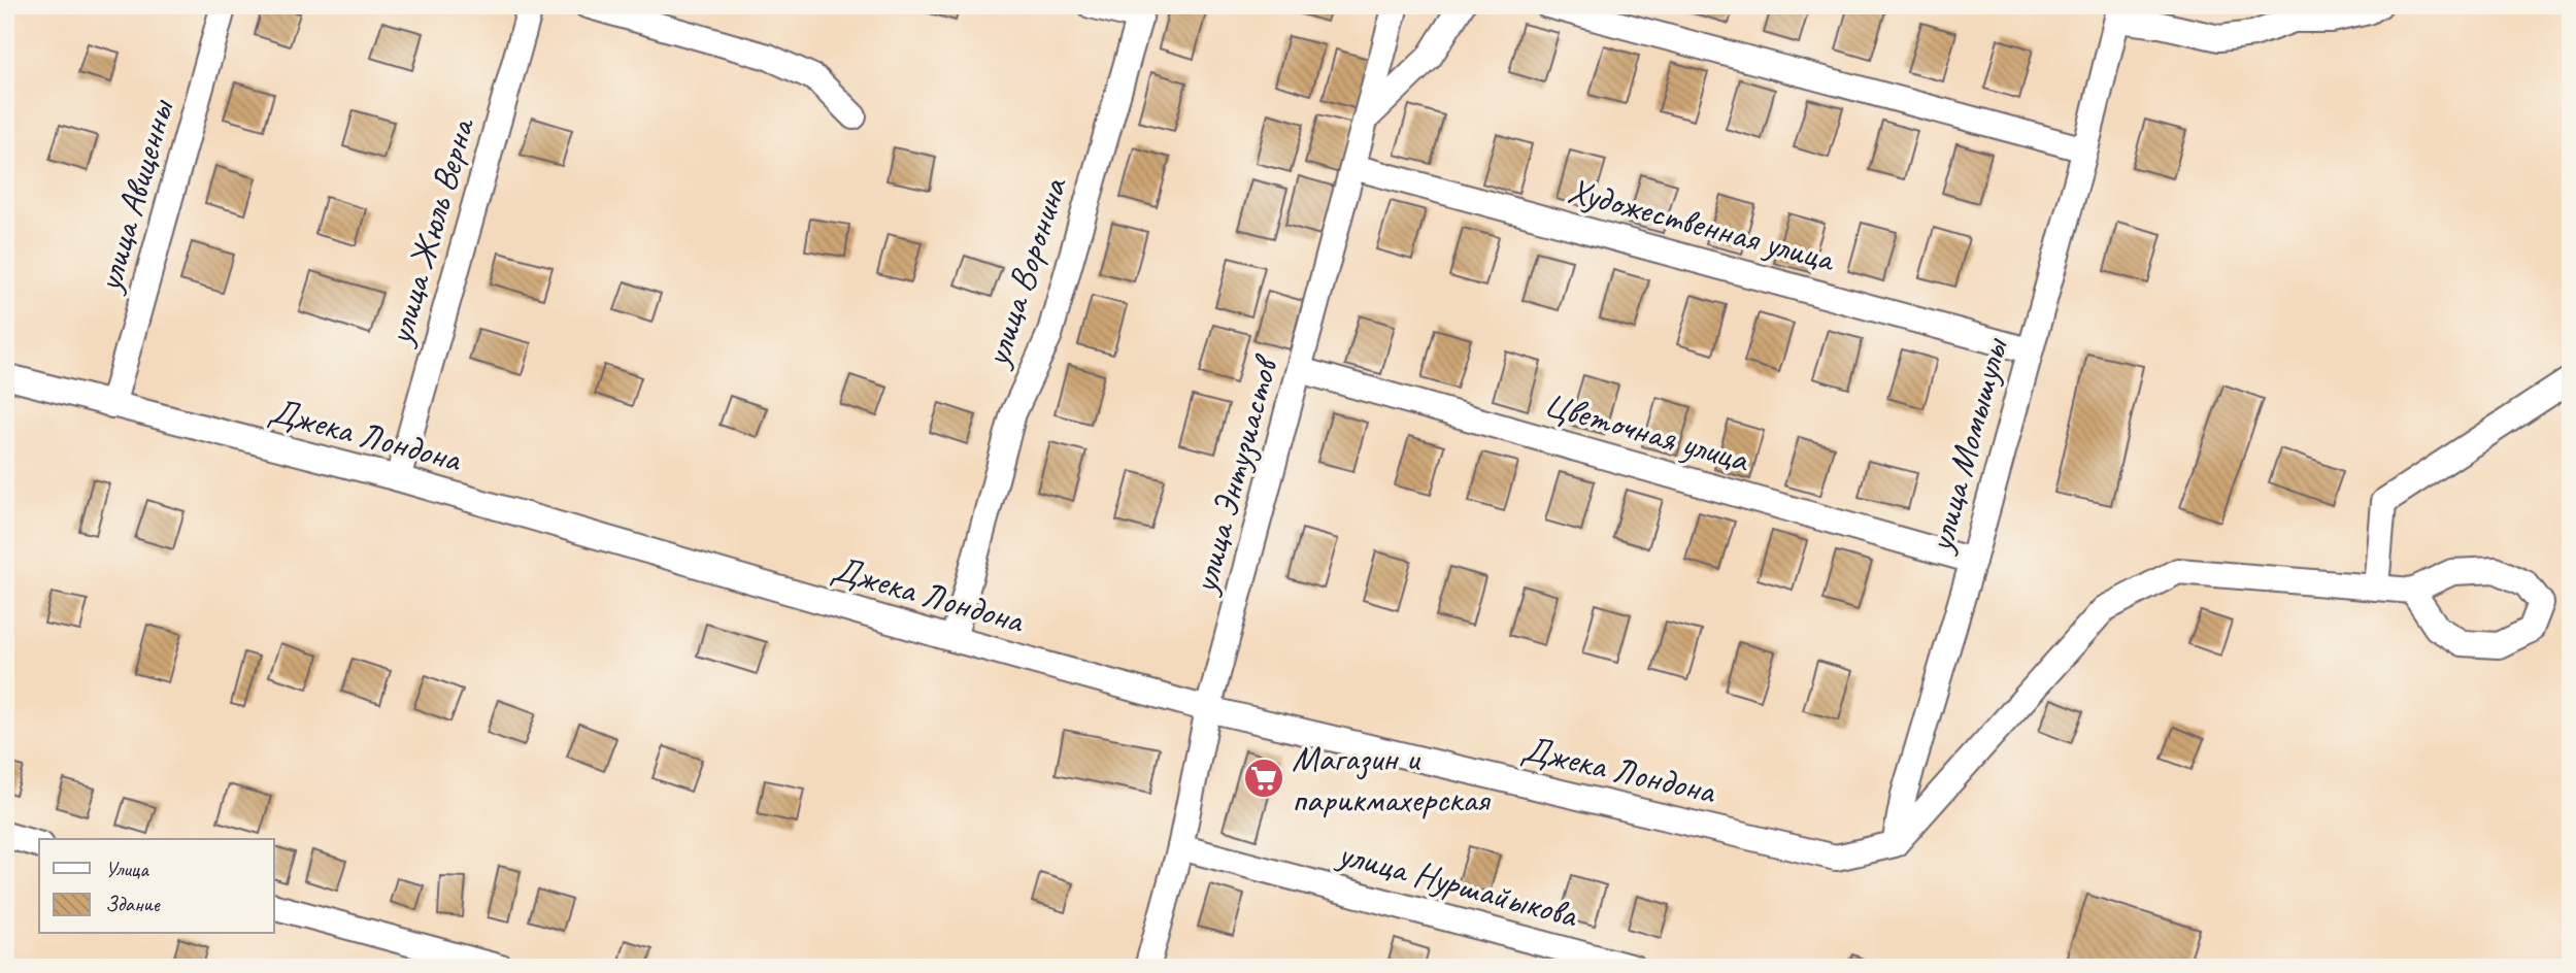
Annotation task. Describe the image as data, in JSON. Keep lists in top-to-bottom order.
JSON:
{
  "streets": {
    "street": [
      "улица Авиценны",
      "Художественная улица",
      "улица Жюль Верна",
      "улица Воронина",
      "Цветочная улица",
      "Джека Лондона",
      "улица Момышулы",
      "улица Энтузиастов",
      "улица Нуршайыкова"
    ]
  },
  "crossings": [
    ["улица Авиценны", "Джека Лондона"],
    ["Художественная улица", "улица Момышулы"],
    ["Художественная улица", "улица Энтузиастов"],
    ["улица Жюль Верна", "Джека Лондона"],
    ["улица Воронина", "Джека Лондона"],
    ["Цветочная улица", "улица Момышулы"],
    ["Цветочная улица", "улица Энтузиастов"],
    ["Джека Лондона", "улица Момышулы"],
    ["Джека Лондона", "улица Энтузиастов"],
    ["улица Энтузиастов", "улица Нуршайыкова"]
  ],
  "places": {
    "supermarket": ["Магазин и парикмахерская"]
  },
  "legend": ["Улица", "Здание"]
}
